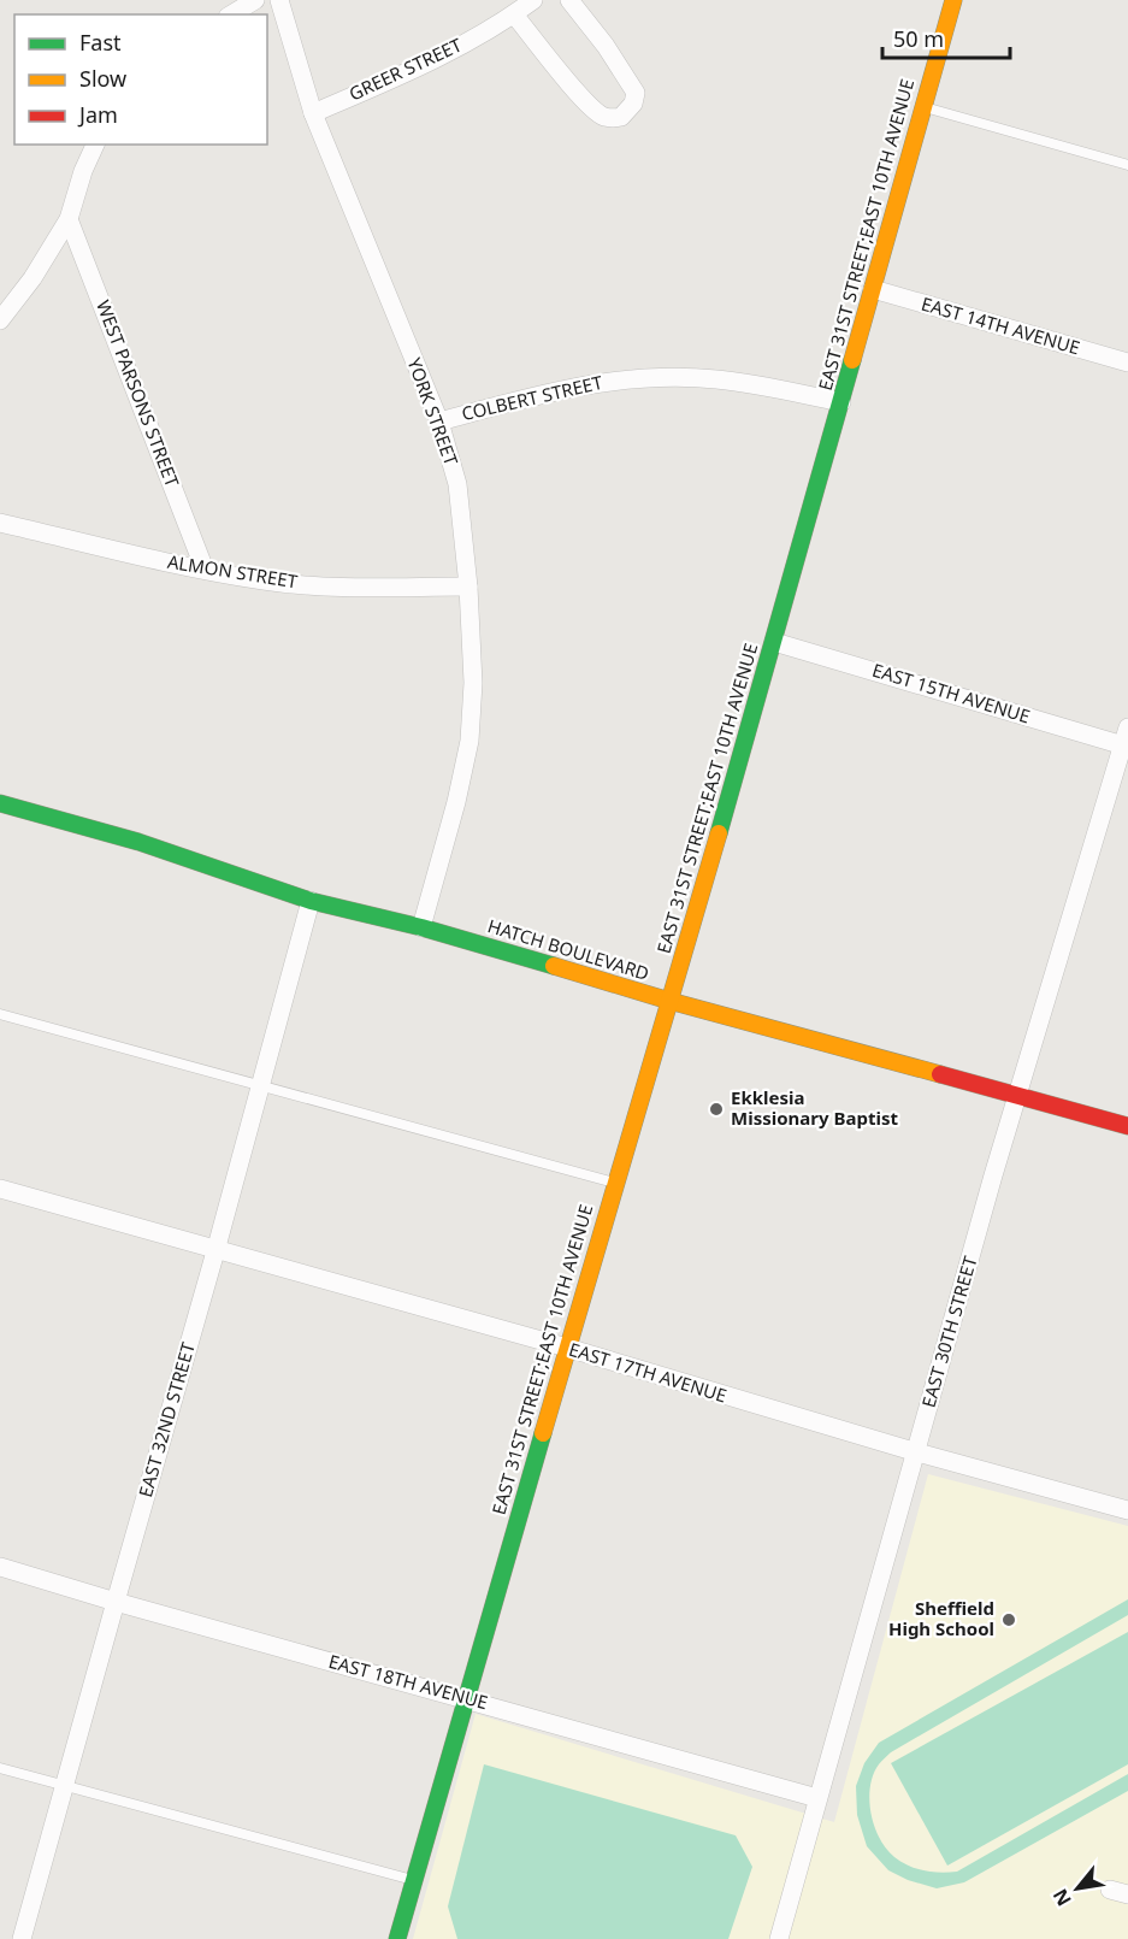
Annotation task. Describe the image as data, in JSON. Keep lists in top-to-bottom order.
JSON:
{
  "streets": {
    "street": [
      "GREER STREET",
      "EAST 31ST STREET;EAST 10TH AVENUE",
      "EAST 14TH AVENUE",
      "WEST PARSONS STREET",
      "COLBERT STREET",
      "YORK STREET",
      "ALMON STREET",
      "EAST 15TH AVENUE",
      "HATCH BOULEVARD",
      "EAST 30TH STREET",
      "EAST 17TH AVENUE",
      "EAST 32ND STREET",
      "EAST 18TH AVENUE"
    ]
  },
  "crossings": [
    ["GREER STREET", "YORK STREET"],
    ["EAST 31ST STREET;EAST 10TH AVENUE", "EAST 14TH AVENUE"],
    ["EAST 31ST STREET;EAST 10TH AVENUE", "COLBERT STREET"],
    ["EAST 31ST STREET;EAST 10TH AVENUE", "EAST 15TH AVENUE"],
    ["EAST 31ST STREET;EAST 10TH AVENUE", "HATCH BOULEVARD"],
    ["EAST 31ST STREET;EAST 10TH AVENUE", "EAST 17TH AVENUE"],
    ["EAST 31ST STREET;EAST 10TH AVENUE", "EAST 18TH AVENUE"],
    ["WEST PARSONS STREET", "ALMON STREET"],
    ["COLBERT STREET", "YORK STREET"],
    ["YORK STREET", "ALMON STREET"],
    ["YORK STREET", "HATCH BOULEVARD"],
    ["EAST 15TH AVENUE", "EAST 30TH STREET"],
    ["HATCH BOULEVARD", "EAST 30TH STREET"],
    ["HATCH BOULEVARD", "EAST 32ND STREET"],
    ["EAST 30TH STREET", "EAST 17TH AVENUE"],
    ["EAST 30TH STREET", "EAST 18TH AVENUE"],
    ["EAST 17TH AVENUE", "EAST 32ND STREET"],
    ["EAST 32ND STREET", "EAST 18TH AVENUE"]
  ],
  "places": ["Ekklesia Missionary Baptist", "Sheffield High School"],
  "legend": ["Fast", "Slow", "Jam"],
  "scale_bar": "50 m",
  "north": "bottom left"
}
